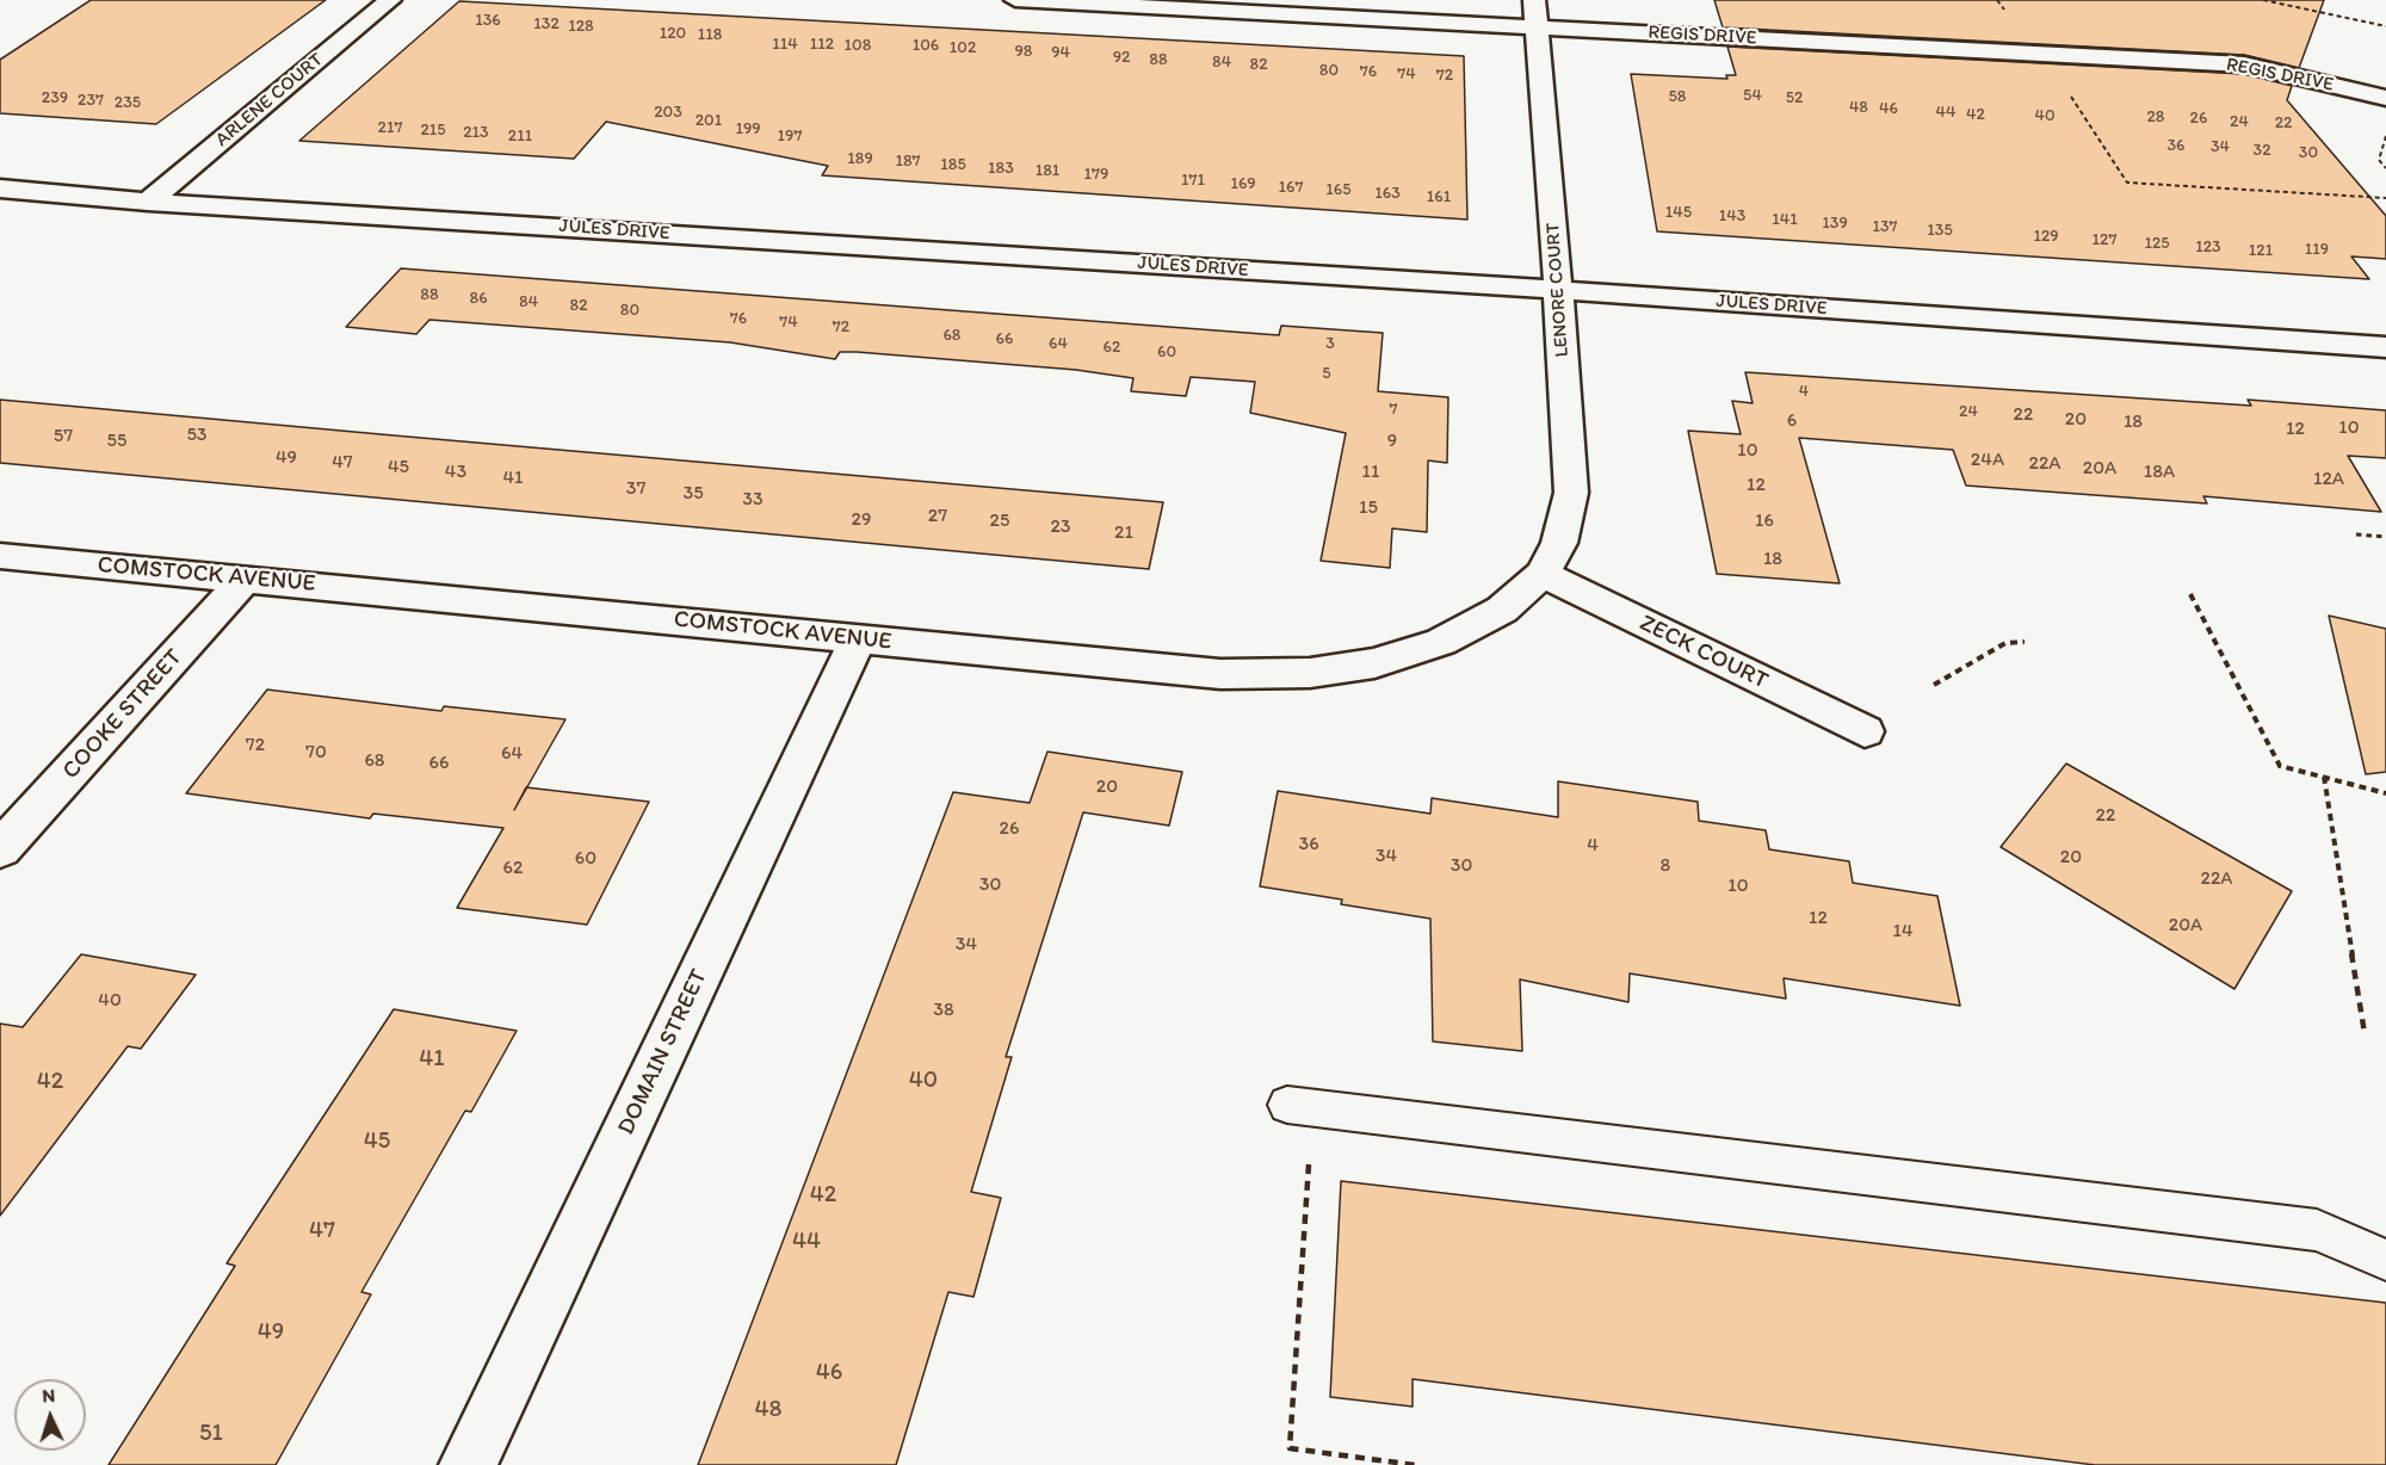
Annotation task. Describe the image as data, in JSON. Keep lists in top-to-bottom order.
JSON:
{
  "streets": {
    "street": [
      "REGIS DRIVE",
      "ARLENE COURT",
      "JULES DRIVE",
      "LENORE COURT",
      "COMSTOCK AVENUE",
      "ZECK COURT",
      "COOKE STREET",
      "DOMAIN STREET"
    ]
  },
  "crossings": [
    ["REGIS DRIVE", "LENORE COURT"],
    ["ARLENE COURT", "JULES DRIVE"],
    ["JULES DRIVE", "LENORE COURT"],
    ["LENORE COURT", "COMSTOCK AVENUE"],
    ["LENORE COURT", "ZECK COURT"],
    ["COMSTOCK AVENUE", "ZECK COURT"],
    ["COMSTOCK AVENUE", "COOKE STREET"],
    ["COMSTOCK AVENUE", "DOMAIN STREET"]
  ],
  "house_numbers": [
    "136",
    "132",
    "128",
    "120",
    "118",
    "114",
    "112",
    "108",
    "106",
    "102",
    "98",
    "94",
    "92",
    "88",
    "84",
    "82",
    "80",
    "76",
    "74",
    "72",
    "54",
    "58",
    "239",
    "52",
    "237",
    "235",
    "48",
    "46",
    "203",
    "44",
    "42",
    "40",
    "28",
    "26",
    "201",
    "24",
    "22",
    "217",
    "199",
    "215",
    "213",
    "211",
    "197",
    "36",
    "34",
    "32",
    "30",
    "189",
    "187",
    "185",
    "183",
    "181",
    "179",
    "171",
    "169",
    "167",
    "165",
    "163",
    "161",
    "145",
    "143",
    "141",
    "139",
    "137",
    "135",
    "129",
    "127",
    "125",
    "123",
    "119",
    "121",
    "88",
    "86",
    "84",
    "82",
    "80",
    "76",
    "74",
    "72",
    "68",
    "66",
    "64",
    "3",
    "62",
    "60",
    "5",
    "4",
    "7",
    "24",
    "22",
    "20",
    "6",
    "18",
    "10",
    "12",
    "53",
    "57",
    "55",
    "9",
    "10",
    "49",
    "24A",
    "47",
    "22A",
    "45",
    "20A",
    "43",
    "11",
    "18A",
    "41",
    "12A",
    "12",
    "37",
    "35",
    "33",
    "15",
    "27",
    "29",
    "25",
    "16",
    "23",
    "21",
    "18",
    "72",
    "70",
    "64",
    "68",
    "66",
    "20",
    "22",
    "26",
    "36",
    "4",
    "34",
    "20",
    "60",
    "30",
    "8",
    "62",
    "22A",
    "30",
    "10",
    "12",
    "20A",
    "14",
    "34",
    "40",
    "38",
    "41",
    "40",
    "42",
    "45",
    "42",
    "47",
    "44",
    "49",
    "46",
    "48",
    "51"
  ],
  "north": "top"
}
